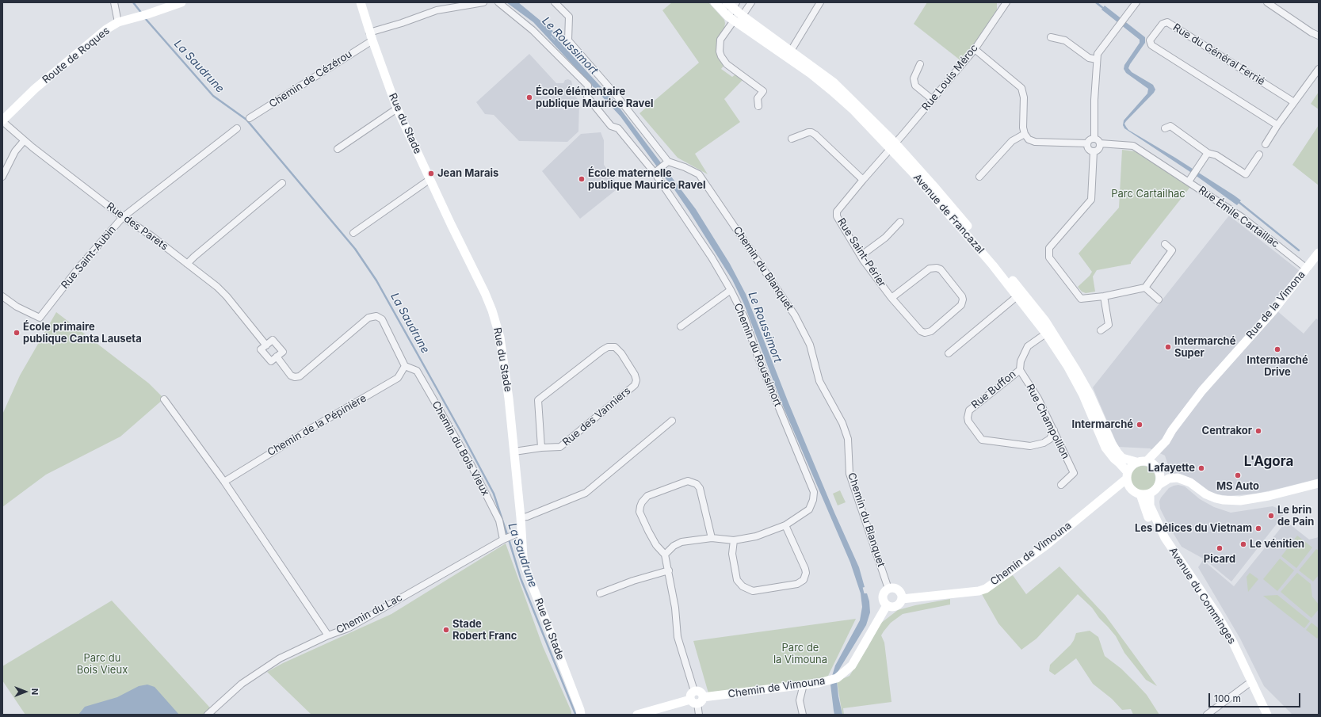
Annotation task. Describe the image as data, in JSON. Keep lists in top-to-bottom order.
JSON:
{
  "streets": {
    "street": [
      "Rue du Général Ferrié",
      "Route de Roques",
      "Rue Louis Méroc",
      "Chemin de Cézérou",
      "Rue du Stade",
      "Avenue de Francazal",
      "Rue Émile Cartaillac",
      "Rue des Parets",
      "Rue Saint-Périer",
      "Rue Saint-Aubin",
      "Chemin du Blanquet",
      "Rue de la Vimona",
      "Chemin du Roussimort",
      "Rue Buffon",
      "Rue des Vanniers",
      "Rue Champollion",
      "Chemin de la Pépinière",
      "Chemin du Bois Vieux",
      "Chemin de Vimouna",
      "Avenue du Comminges",
      "Chemin du Lac"
    ]
  },
  "crossings": [
    ["Route de Roques", "Rue des Parets"],
    ["Rue Louis Méroc", "Avenue de Francazal"],
    ["Rue Louis Méroc", "Rue Saint-Périer"],
    ["Chemin de Cézérou", "Rue du Stade"],
    ["Rue du Stade", "Rue des Vanniers"],
    ["Rue du Stade", "Chemin du Lac"],
    ["Avenue de Francazal", "Rue Saint-Périer"],
    ["Avenue de Francazal", "Rue de la Vimona"],
    ["Avenue de Francazal", "Chemin de Vimouna"],
    ["Avenue de Francazal", "Avenue du Comminges"],
    ["Rue Émile Cartaillac", "Rue de la Vimona"],
    ["Rue des Parets", "Rue Saint-Aubin"],
    ["Chemin du Blanquet", "Chemin de Vimouna"],
    ["Rue de la Vimona", "Chemin de Vimouna"],
    ["Rue de la Vimona", "Avenue du Comminges"],
    ["Rue Buffon", "Rue Champollion"],
    ["Chemin de la Pépinière", "Chemin du Bois Vieux"],
    ["Chemin du Bois Vieux", "Chemin du Lac"],
    ["Chemin de Vimouna", "Avenue du Comminges"]
  ],
  "districts": ["L'Agora"],
  "water": ["Le Roussimort", "La Saudrune"],
  "parks": ["Parc Cartailhac", "Parc de la Vimouna", "Parc du Bois Vieux"],
  "places": [
    "École élémentaire publique Maurice Ravel",
    "Jean Marais",
    "École maternelle publique Maurice Ravel",
    "École primaire publique Canta Lauseta",
    "Intermarché Super",
    "Intermarché Drive",
    "Intermarché",
    "Centrakor",
    "Lafayette",
    "MS Auto",
    "Le brin de Pain",
    "Les Délices du Vietnam",
    "Le vénitien",
    "Picard",
    "Stade Robert Franc"
  ],
  "scale_bar": "100 m",
  "north": "right"
}
